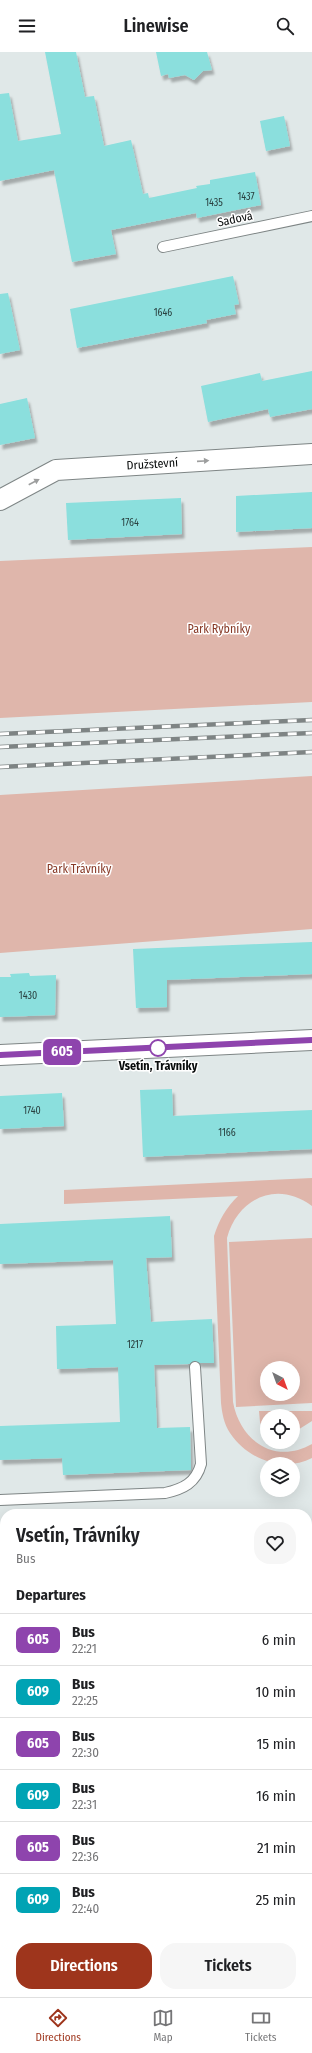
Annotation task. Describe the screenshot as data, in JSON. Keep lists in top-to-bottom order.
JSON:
{
  "streets": {
    "street": ["Družstevní"],
    "lane": ["Sadová"]
  },
  "one_way": ["Družstevní"],
  "parks": ["Park Rybníky", "Park Trávníky"],
  "places": ["Vsetín, Trávníky"],
  "lines": ["bus line 605"],
  "house_numbers": [
    "1437",
    "1435",
    "1646",
    "1764",
    "1430",
    "1740",
    "1166",
    "1217"
  ],
  "north": "bottom right",
  "page": {
    "header": "Linewise",
    "on_map": "605",
    "heading": [
      ["Vsetín, Trávníky", "Bus"],
      "Departures"
    ],
    "list": [
      {
        "mark": "605",
        "name": "Bus",
        "note": "22:21",
        "value": "6 min"
      },
      {
        "mark": "609",
        "name": "Bus",
        "note": "22:25",
        "value": "10 min"
      },
      {
        "mark": "605",
        "name": "Bus",
        "note": "22:30",
        "value": "15 min"
      },
      {
        "mark": "609",
        "name": "Bus",
        "note": "22:31",
        "value": "16 min"
      },
      {
        "mark": "605",
        "name": "Bus",
        "note": "22:36",
        "value": "21 min"
      },
      {
        "mark": "609",
        "name": "Bus",
        "note": "22:40",
        "value": "25 min"
      }
    ],
    "buttons": ["Directions", "Tickets"],
    "tabs": ["Directions", "Map", "Tickets"]
  }
}
